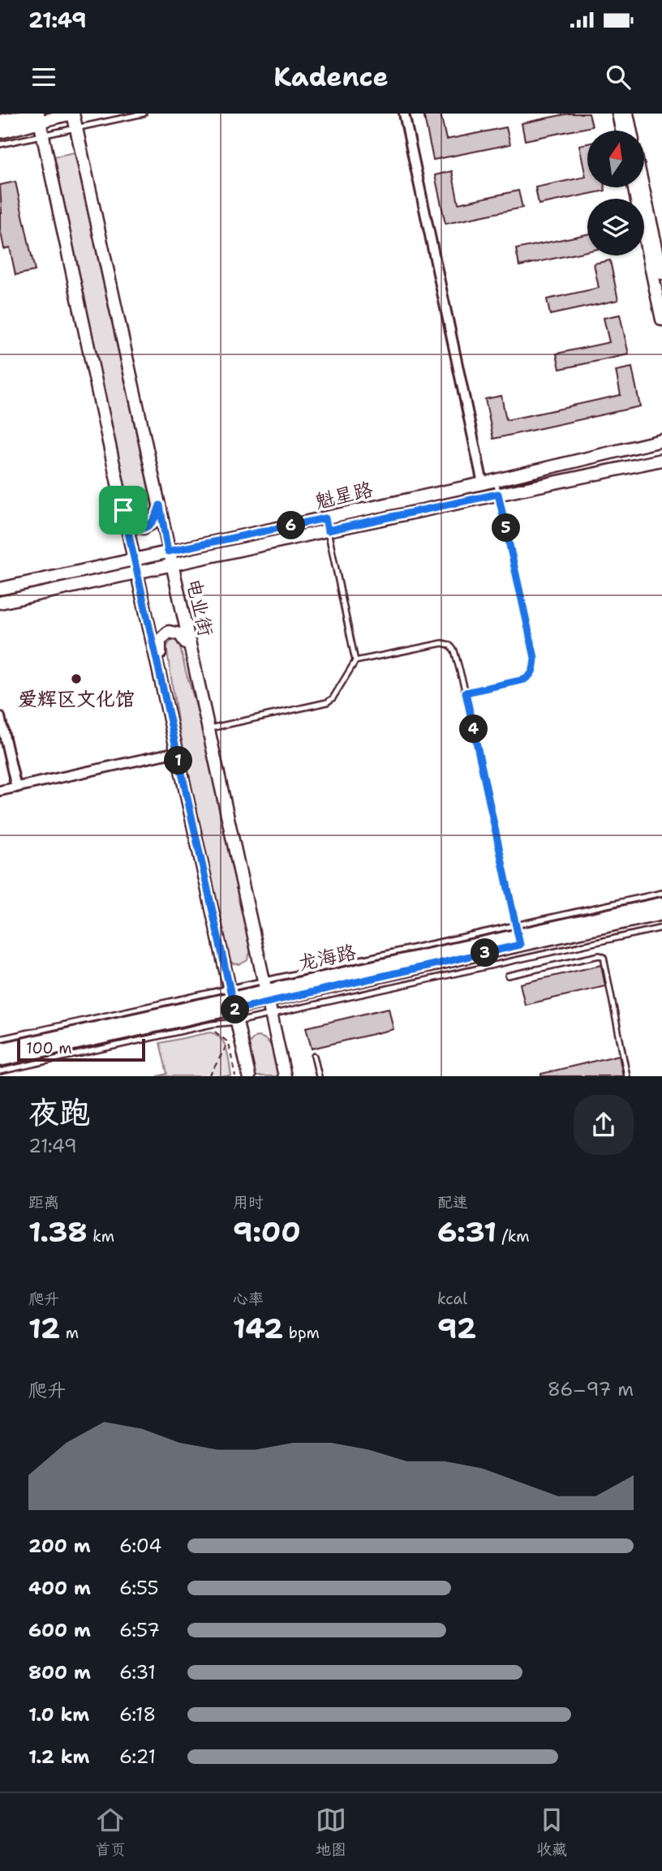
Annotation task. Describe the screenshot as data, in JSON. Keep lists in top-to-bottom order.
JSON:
{
  "streets": {
    "street": ["魁星路", "电业街", "龙海路"]
  },
  "crossings": [
    ["魁星路", "电业街"],
    ["电业街", "龙海路"]
  ],
  "places": ["爱辉区文化馆"],
  "scale_bar": "100 m",
  "north": "top",
  "page": {
    "status": "21:49",
    "header": "Kadence",
    "pins": [
      "6",
      "5",
      "4",
      "1",
      "3",
      "2"
    ],
    "scale": "100 m",
    "heading": ["夜跑", "21:49"],
    "stats": [
      ["距离", "1.38 km"],
      ["用时", "9:00"],
      ["配速", "6:31 /km"],
      ["爬升", "12 m"],
      ["心率", "142 bpm"],
      ["kcal", "92"]
    ],
    "chart": ["爬升", "86–97 m"],
    "list": [
      {
        "name": "200 m",
        "note": "6:04"
      },
      {
        "name": "400 m",
        "note": "6:55"
      },
      {
        "name": "600 m",
        "note": "6:57"
      },
      {
        "name": "800 m",
        "note": "6:31"
      },
      {
        "name": "1.0 km",
        "note": "6:18"
      },
      {
        "name": "1.2 km",
        "note": "6:21"
      }
    ],
    "tabs": ["首页", "地图", "收藏"]
  }
}
